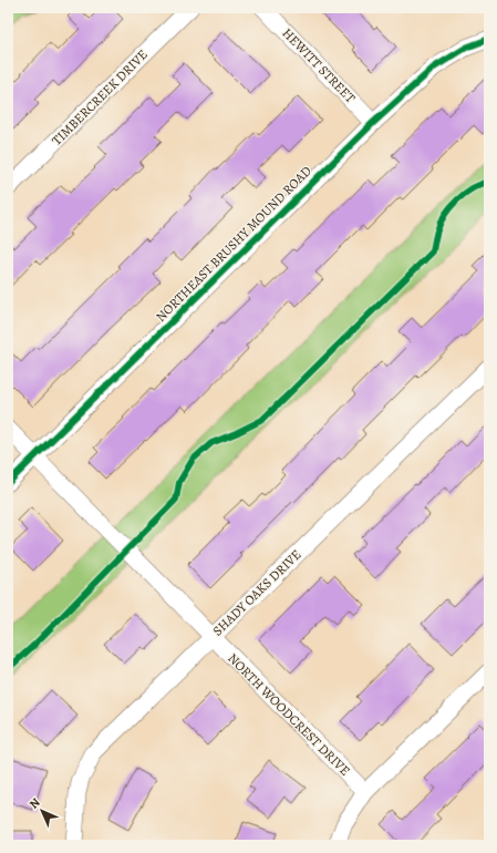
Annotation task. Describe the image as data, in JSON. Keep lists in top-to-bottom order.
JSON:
{
  "streets": {
    "street": [
      "HEWITT STREET",
      "TIMBERCREEK DRIVE",
      "NORTHEAST BRUSHY MOUND ROAD",
      "SHADY OAKS DRIVE",
      "NORTH WOODCREST DRIVE"
    ]
  },
  "crossings": [
    ["HEWITT STREET", "NORTHEAST BRUSHY MOUND ROAD"],
    ["NORTHEAST BRUSHY MOUND ROAD", "NORTH WOODCREST DRIVE"],
    ["SHADY OAKS DRIVE", "NORTH WOODCREST DRIVE"]
  ],
  "north": "top left"
}
